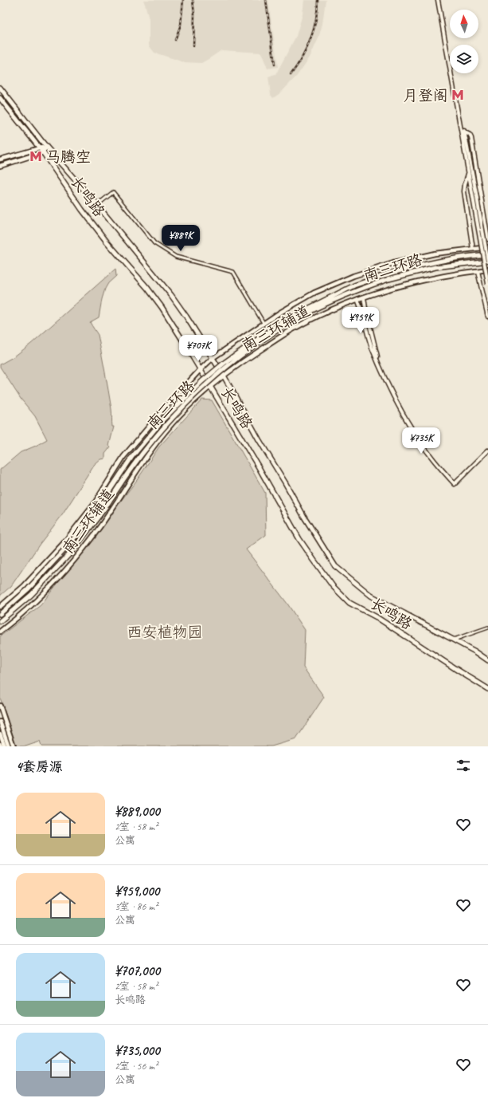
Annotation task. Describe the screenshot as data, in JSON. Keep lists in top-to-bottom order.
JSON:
{
  "streets": {
    "main road": ["长鸣路", "南三环路", "南三环辅道"]
  },
  "crossings": [
    ["长鸣路", "南三环辅道"]
  ],
  "parks": ["西安植物园"],
  "places": {
    "metro station": ["月登阁", "马腾空"]
  },
  "north": "top",
  "page": {
    "price": [
      "¥889K",
      "¥959K",
      "¥707K",
      "¥735K"
    ],
    "heading": "4套房源",
    "list": [
      {
        "name": "¥889,000",
        "note": "2室 · 58 m² · 公寓"
      },
      {
        "name": "¥959,000",
        "note": "3室 · 86 m² · 公寓"
      },
      {
        "name": "¥707,000",
        "note": "2室 · 58 m² · 长鸣路"
      },
      {
        "name": "¥735,000",
        "note": "2室 · 56 m² · 公寓"
      }
    ]
  }
}
